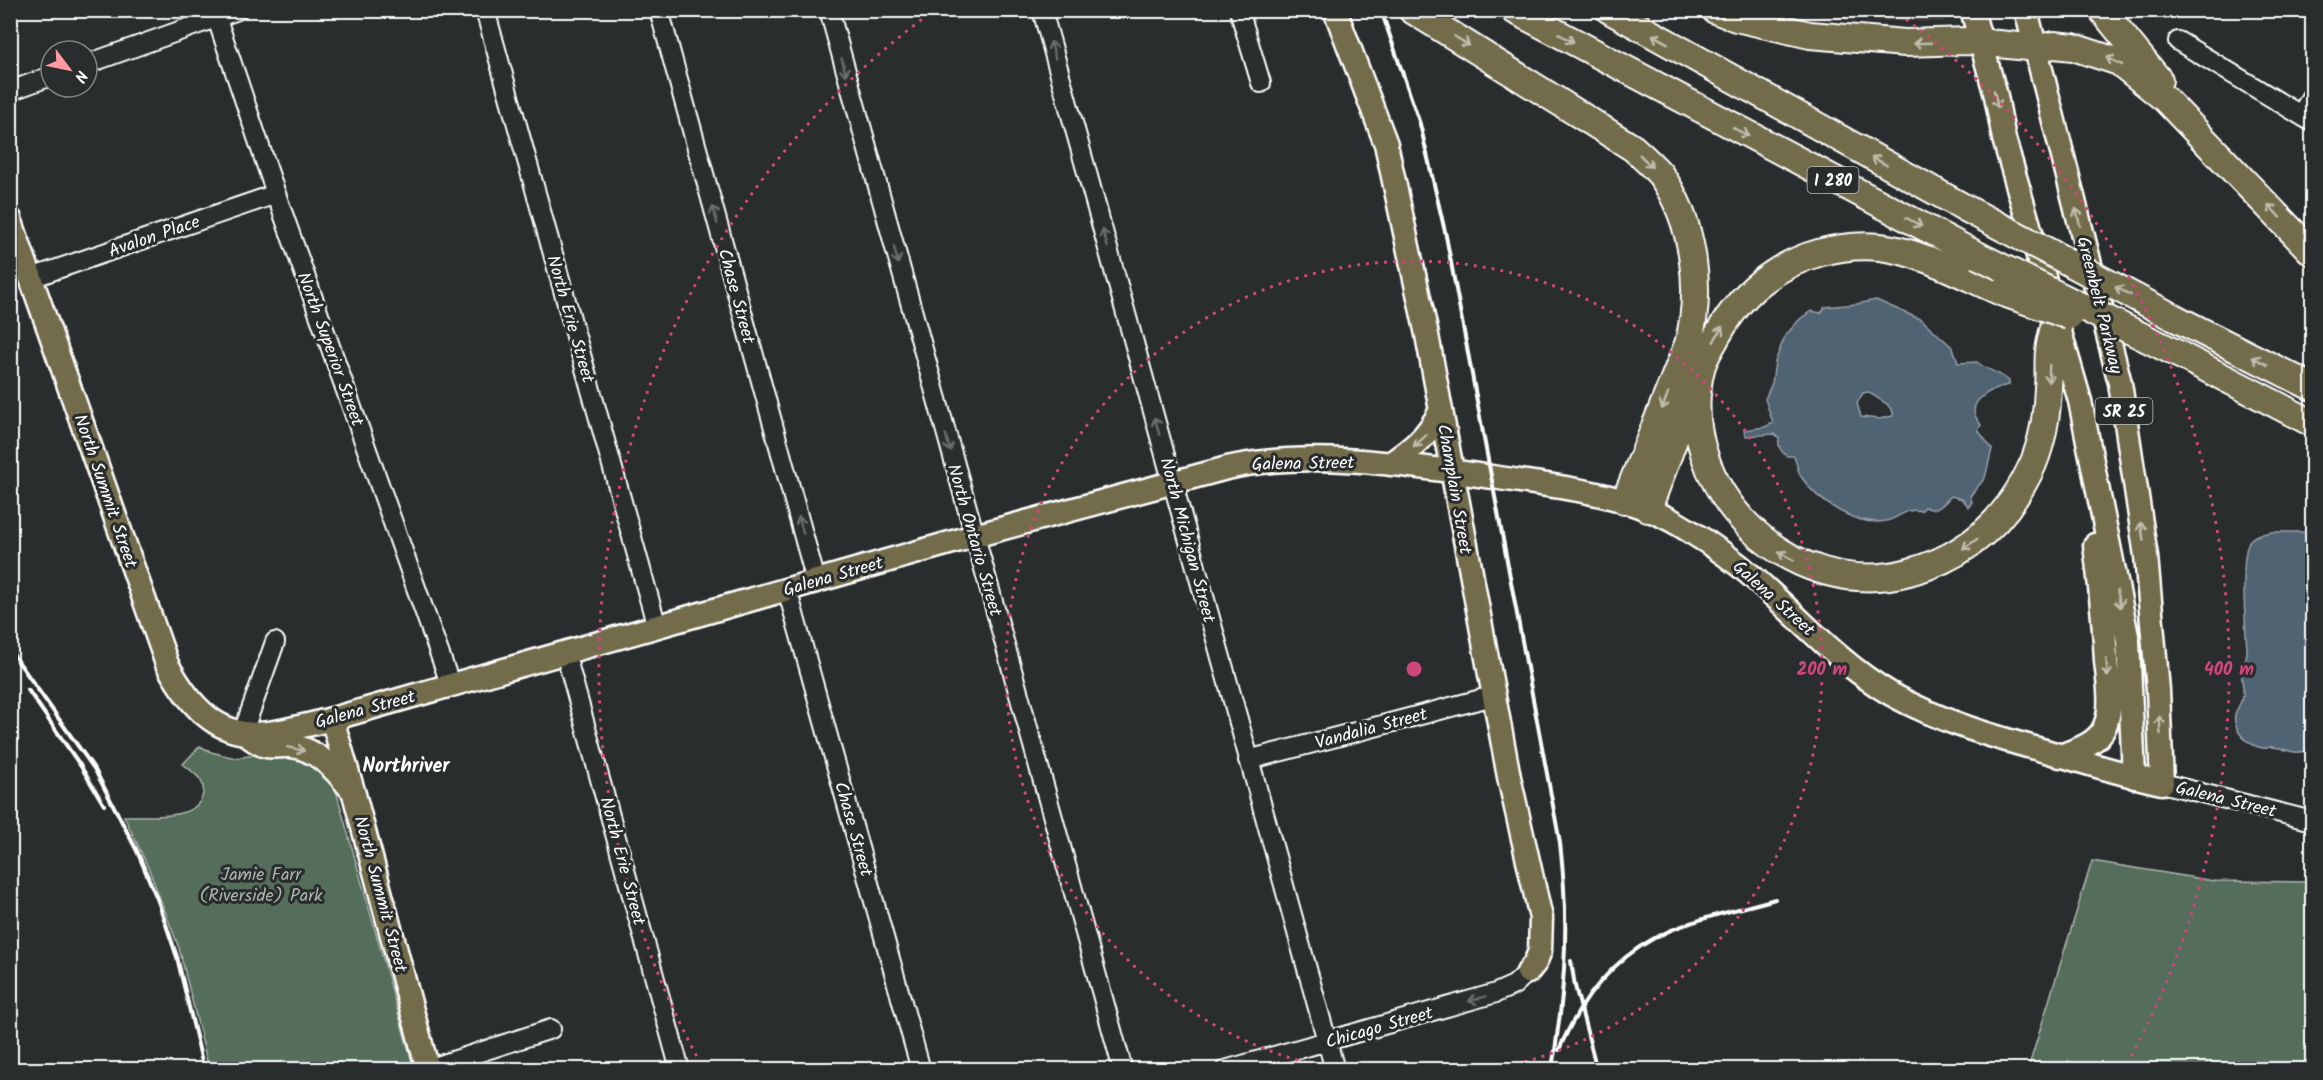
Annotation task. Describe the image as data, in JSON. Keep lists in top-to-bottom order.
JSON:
{
  "streets": {
    "highway": ["I 280"],
    "main road": [
      "Greenbelt Parkway",
      "SR 25",
      "Galena Street",
      "Champlain Street",
      "North Summit Street"
    ],
    "street": [
      "Avalon Place",
      "Chase Street",
      "North Erie Street",
      "North Superior Street",
      "North Ontario Street",
      "North Michigan Street",
      "Vandalia Street",
      "Chicago Street"
    ]
  },
  "crossings": [
    ["Avalon Place", "North Superior Street"],
    ["Avalon Place", "North Summit Street"],
    ["Chase Street", "Galena Street"],
    ["Greenbelt Parkway", "Galena Street"],
    ["North Erie Street", "Galena Street"],
    ["North Superior Street", "Galena Street"],
    ["SR 25", "Galena Street"],
    ["Galena Street", "Champlain Street"],
    ["Galena Street", "North Summit Street"],
    ["Galena Street", "North Ontario Street"],
    ["Galena Street", "North Michigan Street"],
    ["Champlain Street", "Vandalia Street"],
    ["Champlain Street", "Chicago Street"],
    ["North Michigan Street", "Vandalia Street"],
    ["North Michigan Street", "Chicago Street"]
  ],
  "one_way": [
    "Chase Street",
    "North Ontario Street",
    "North Michigan Street",
    "Chicago Street"
  ],
  "districts": ["Northriver"],
  "parks": ["Jamie Farr (Riverside) Park"],
  "north": "bottom right",
  "rings": ["200 m", "400 m"]
}
